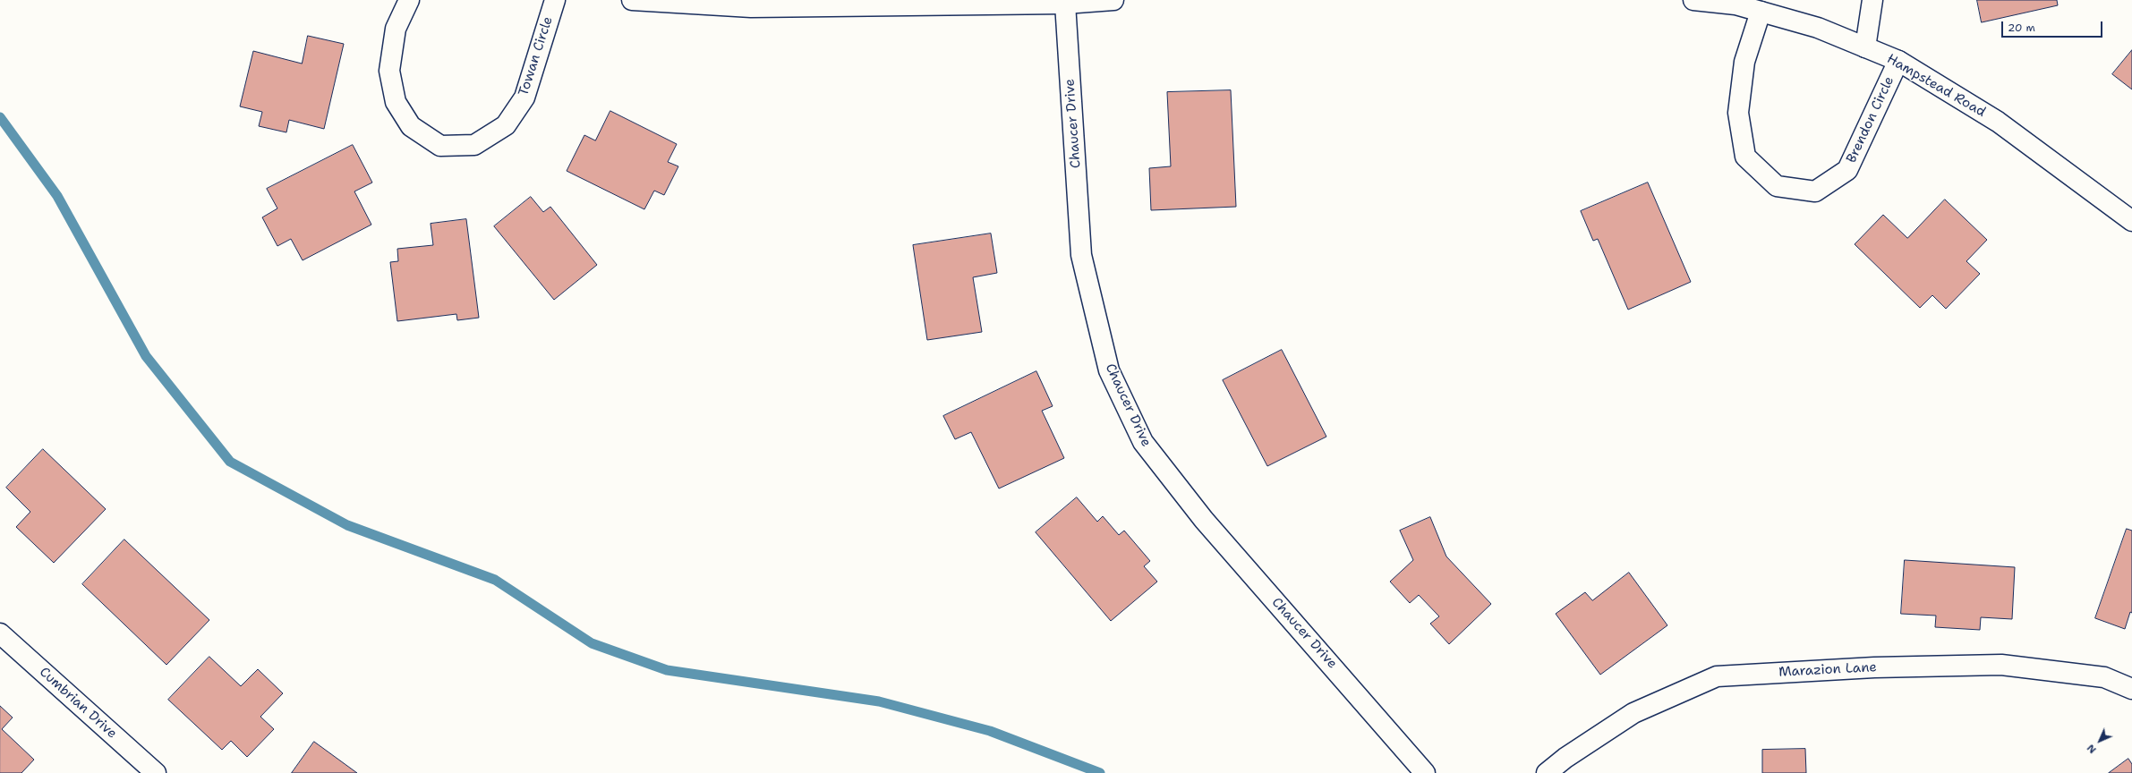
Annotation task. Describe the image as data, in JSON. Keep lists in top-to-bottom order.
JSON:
{
  "streets": {
    "street": [
      "Towan Circle",
      "Hampstead Road",
      "Brendon Circle",
      "Chaucer Drive",
      "Marazion Lane",
      "Cumbrian Drive"
    ]
  },
  "crossings": [
    ["Hampstead Road", "Brendon Circle"]
  ],
  "scale_bar": "20 m",
  "north": "bottom left"
}
